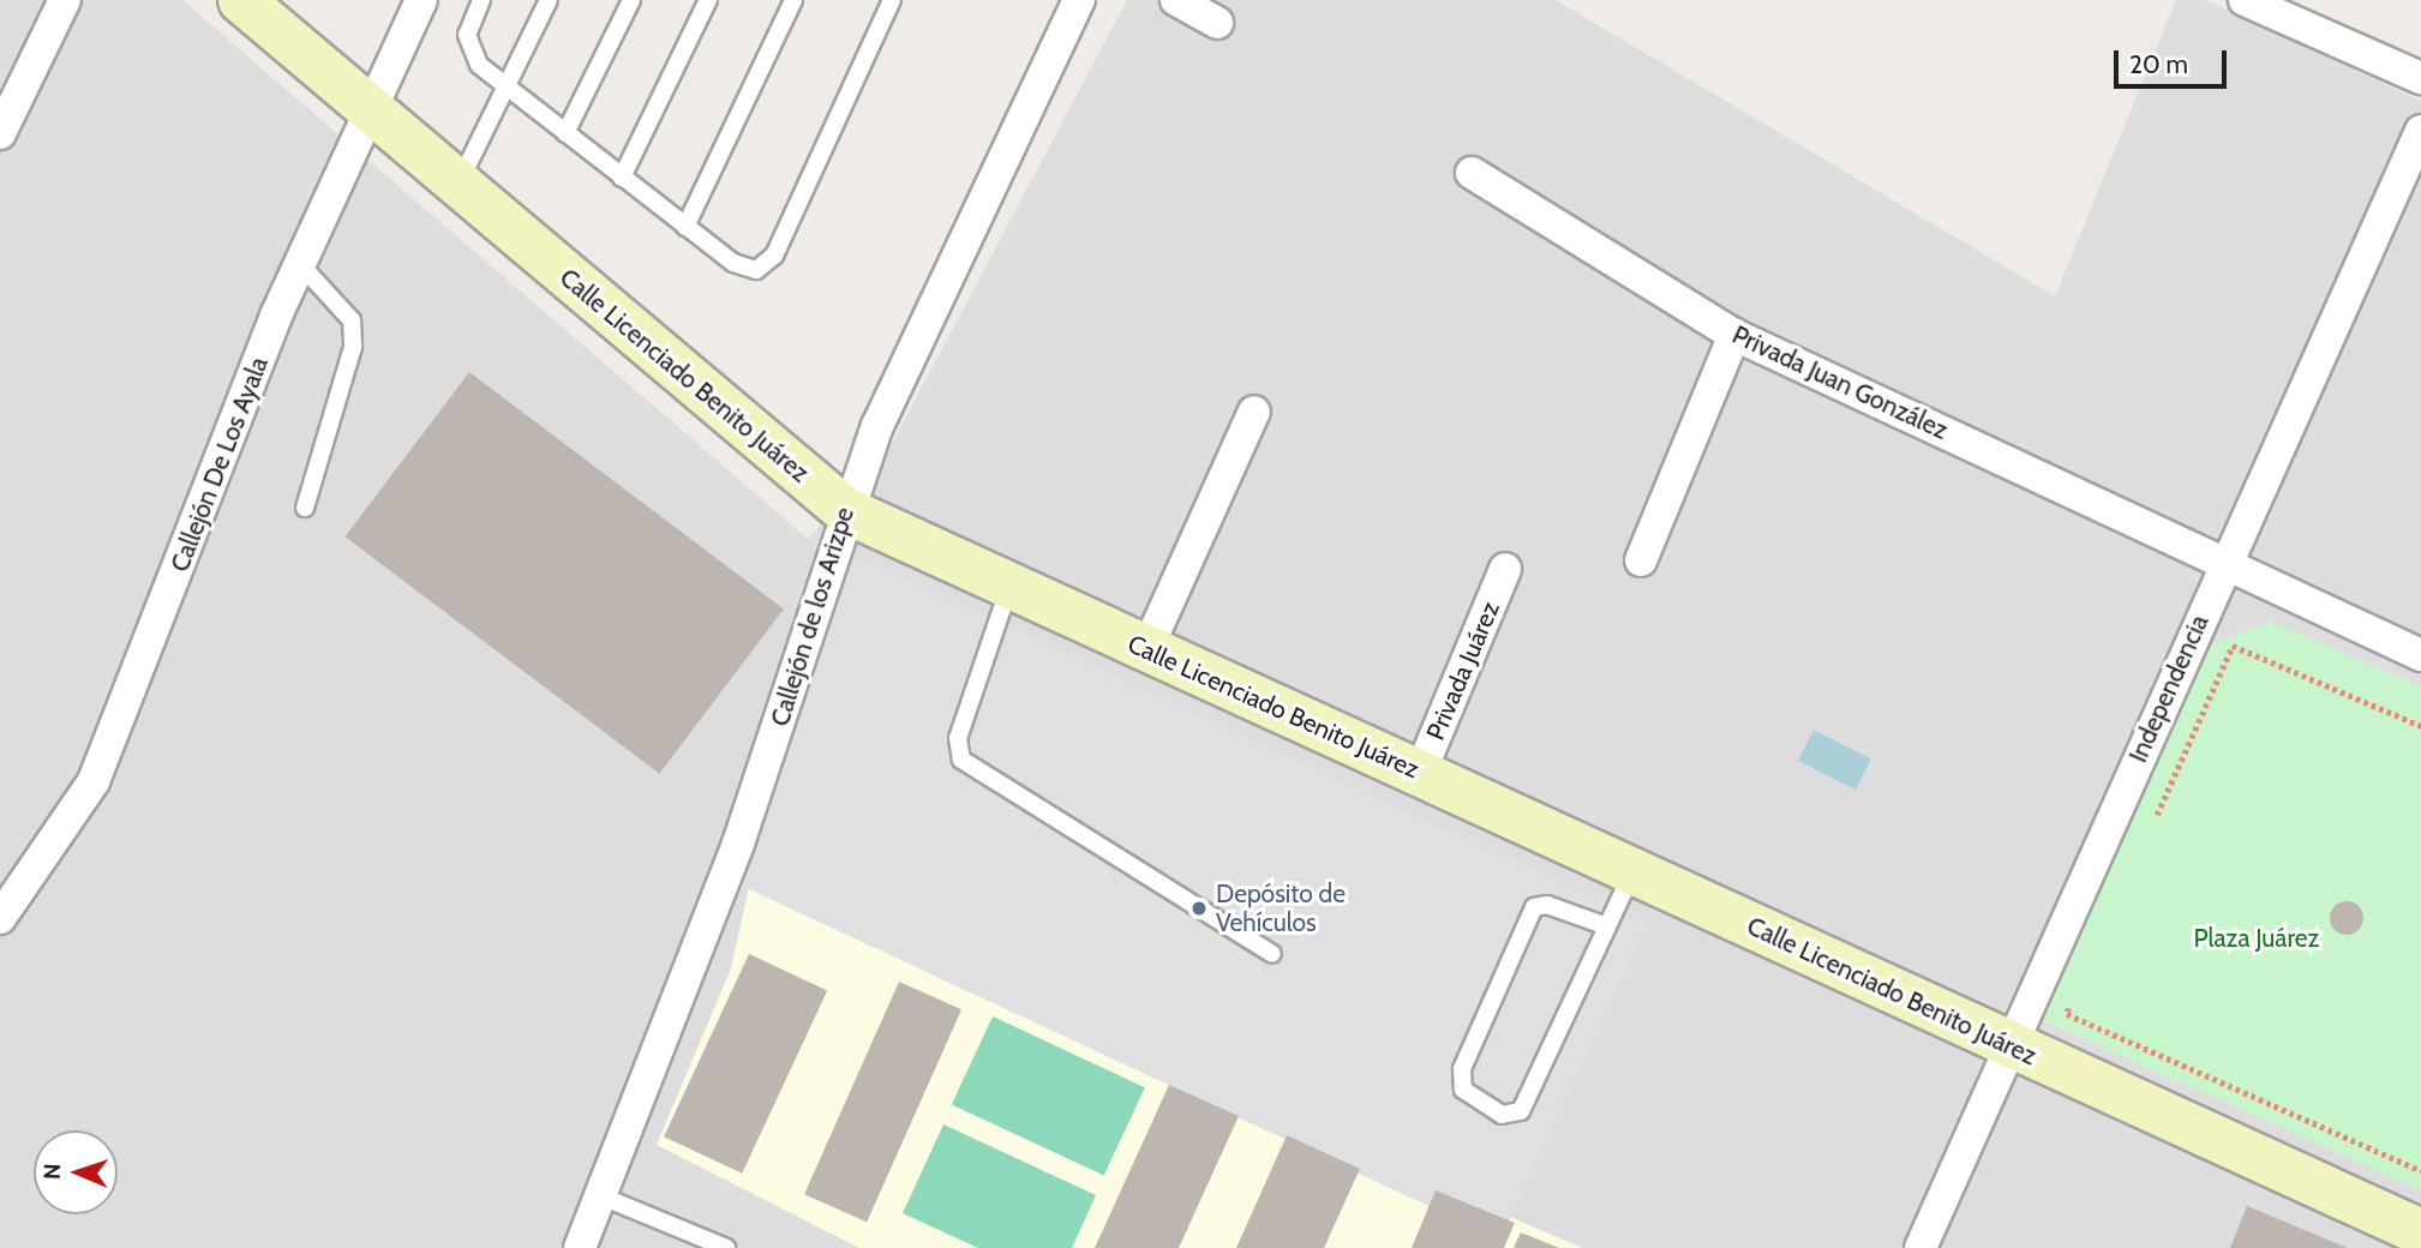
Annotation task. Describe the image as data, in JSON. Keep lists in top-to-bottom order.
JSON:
{
  "streets": {
    "street": [
      "Calle Licenciado Benito Juárez",
      "Privada Juan González",
      "Callejón De Los Ayala",
      "Callejón de los Arizpe",
      "Privada Juárez",
      "Independencia"
    ]
  },
  "crossings": [
    ["Calle Licenciado Benito Juárez", "Callejón De Los Ayala"],
    ["Calle Licenciado Benito Juárez", "Callejón de los Arizpe"],
    ["Calle Licenciado Benito Juárez", "Privada Juárez"],
    ["Calle Licenciado Benito Juárez", "Independencia"],
    ["Privada Juan González", "Independencia"]
  ],
  "parks": ["Plaza Juárez"],
  "places": ["Depósito de Vehículos"],
  "scale_bar": "20 m",
  "north": "left"
}
